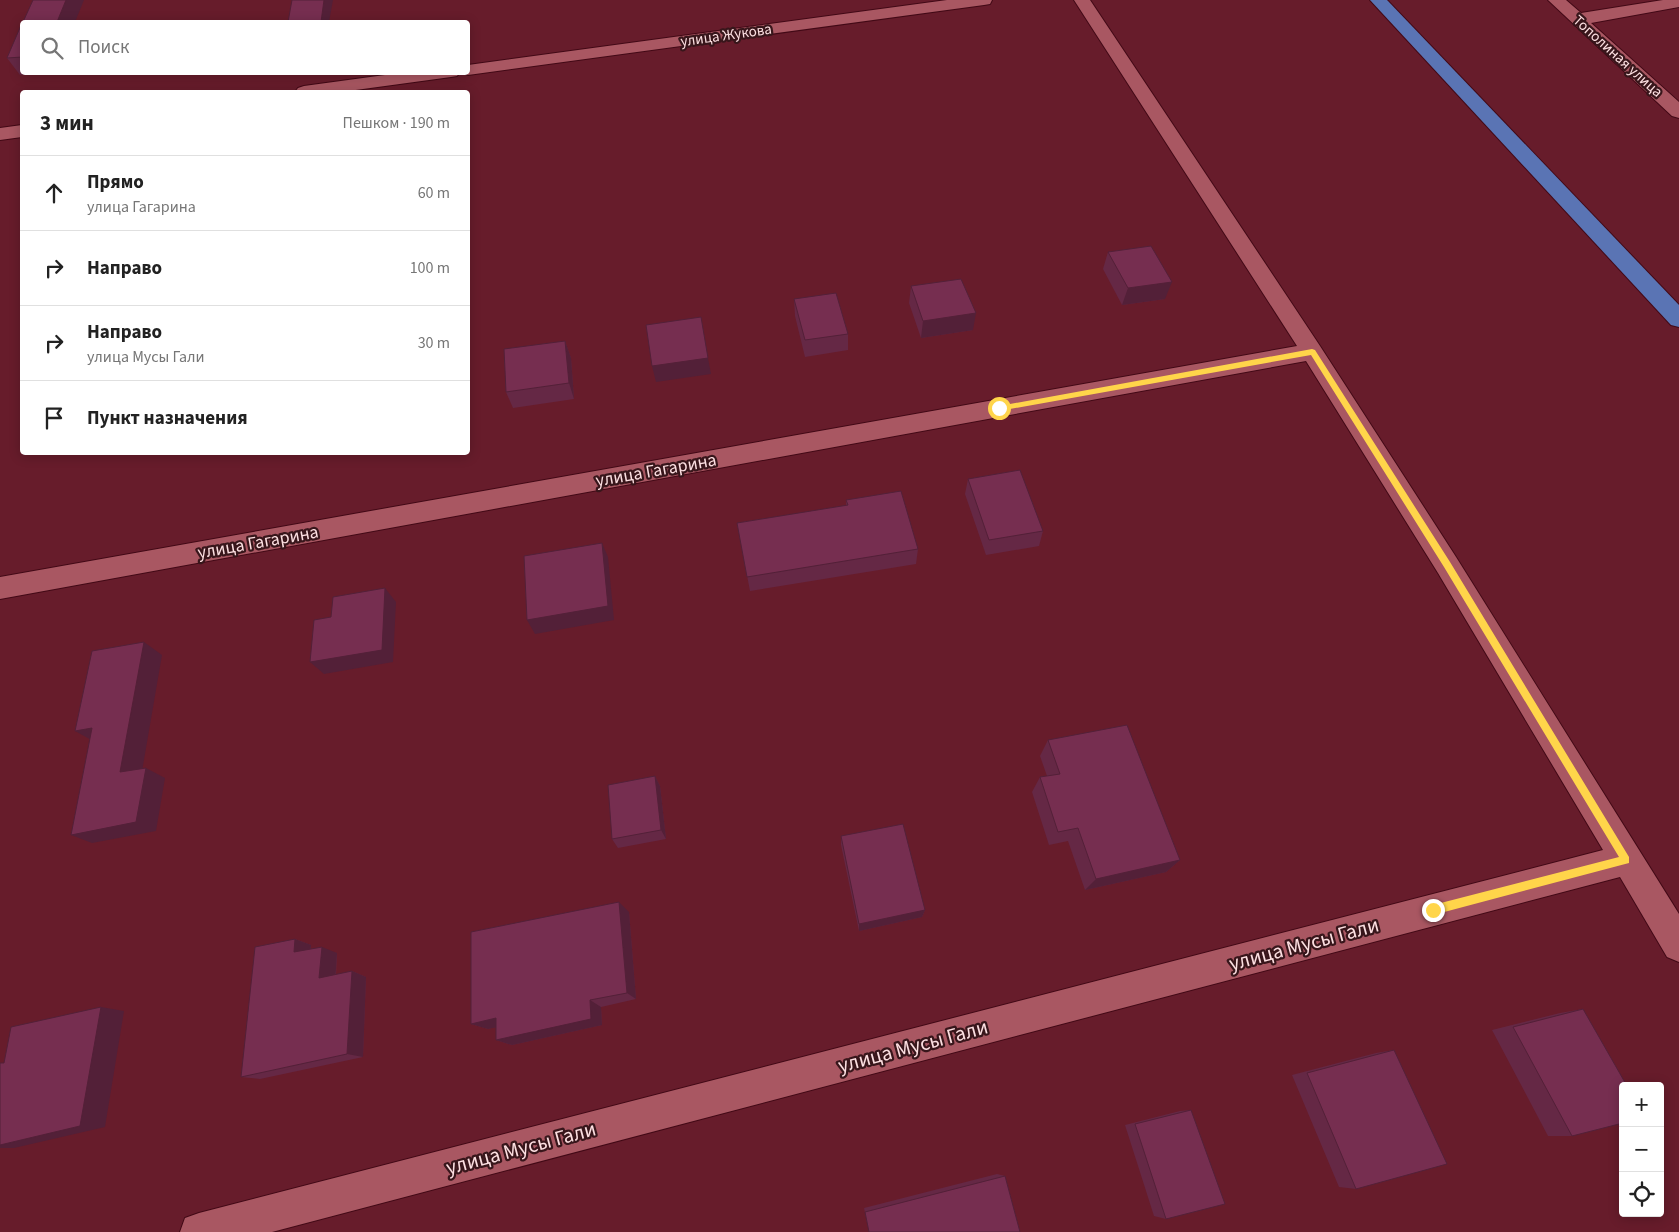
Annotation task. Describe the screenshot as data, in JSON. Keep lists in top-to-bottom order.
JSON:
{
  "streets": {
    "street": [
      "улица Жукова",
      "Тополиная улица",
      "улица Гагарина",
      "улица Мусы Гали"
    ]
  },
  "page": {
    "search": "Поиск",
    "heading": ["3 мин", "Пешком · 190 m"],
    "list": [
      ["Прямо", "улица Гагарина", "60 m"],
      ["Направо", "100 m"],
      ["Направо", "улица Мусы Гали", "30 m"],
      "Пункт назначения"
    ],
    "map_buttons": ["+", "−"]
  }
}
